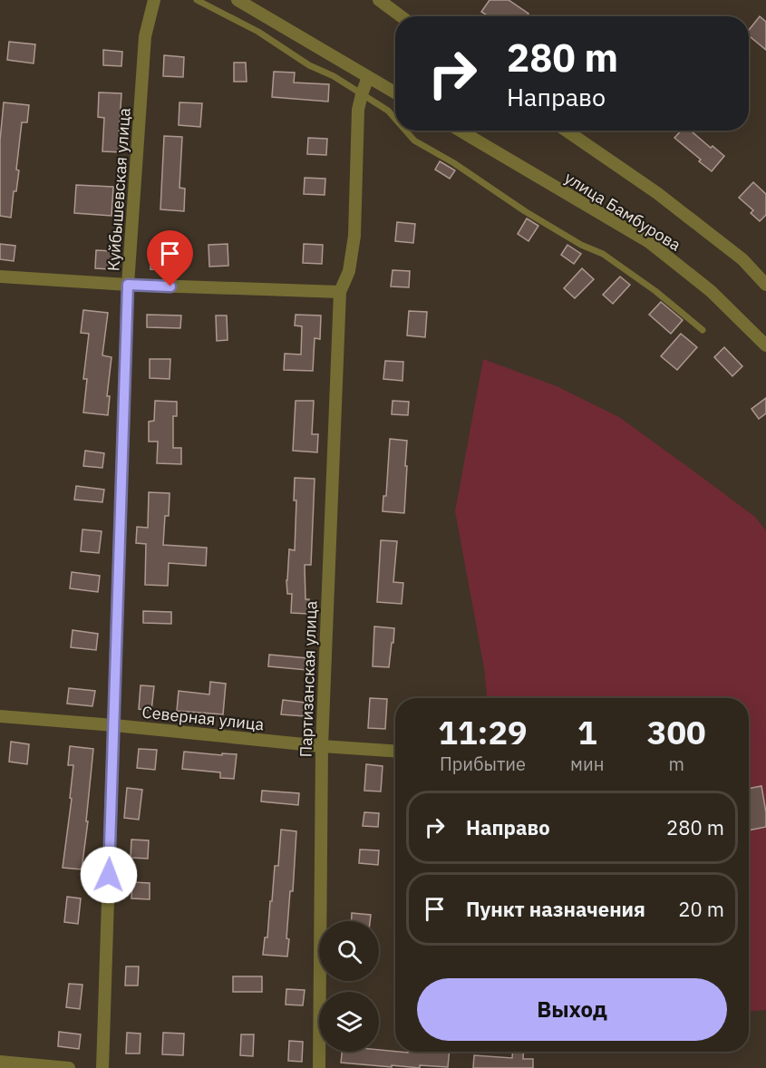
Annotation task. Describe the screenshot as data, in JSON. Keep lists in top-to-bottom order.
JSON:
{
  "streets": {
    "street": [
      "Куйбышевская улица",
      "улица Бамбурова",
      "Партизанская улица",
      "Северная улица"
    ]
  },
  "crossings": [
    ["Куйбышевская улица", "Северная улица"],
    ["Партизанская улица", "Северная улица"]
  ],
  "page": {
    "turn": ["280 m", "Направо"],
    "eta": [
      "11:29",
      "Прибытие",
      "1",
      "мин",
      "300",
      "m"
    ],
    "list": [
      {
        "name": "Направо",
        "value": "280 m"
      },
      {
        "name": "Пункт назначения",
        "value": "20 m"
      }
    ],
    "buttons": "Выход"
  }
}
